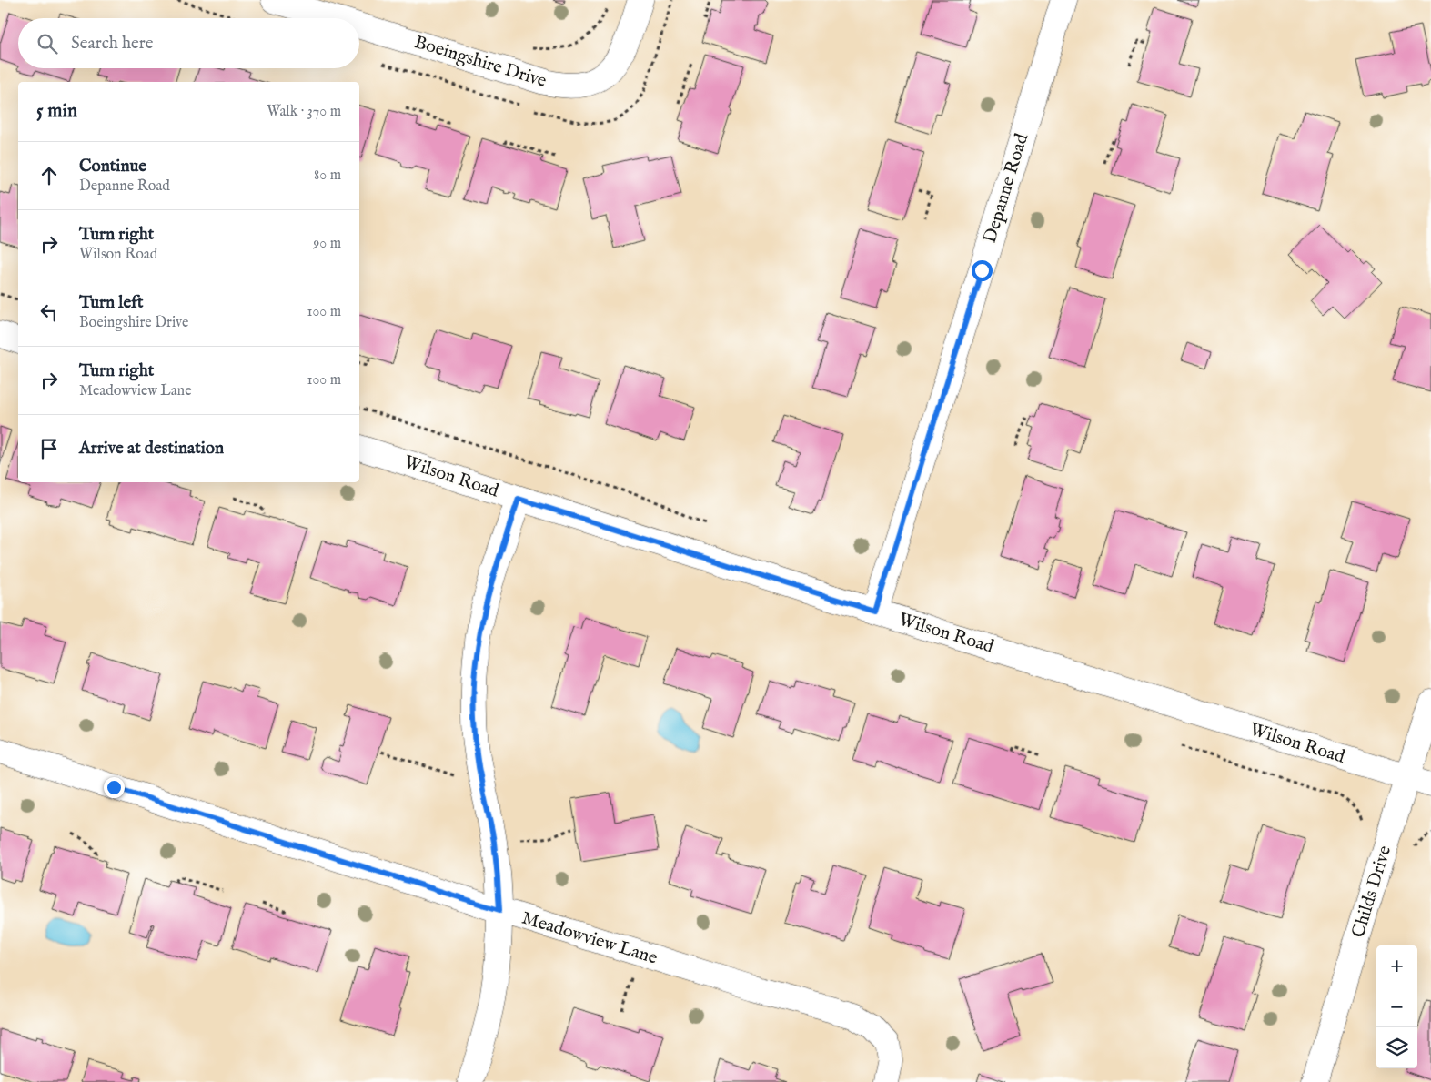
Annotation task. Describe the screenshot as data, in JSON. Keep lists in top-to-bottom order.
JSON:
{
  "streets": {
    "street": [
      "Boeingshire Drive",
      "Depanne Road",
      "Wilson Road",
      "Childs Drive",
      "Meadowview Lane"
    ]
  },
  "crossings": [
    ["Depanne Road", "Wilson Road"],
    ["Wilson Road", "Childs Drive"]
  ],
  "page": {
    "search": "Search here",
    "heading": ["5 min", "Walk · 370 m"],
    "list": [
      ["Continue", "Depanne Road", "80 m"],
      ["Turn right", "Wilson Road", "90 m"],
      ["Turn left", "Boeingshire Drive", "100 m"],
      ["Turn right", "Meadowview Lane", "100 m"],
      "Arrive at destination"
    ],
    "map_buttons": ["+", "−"]
  }
}
